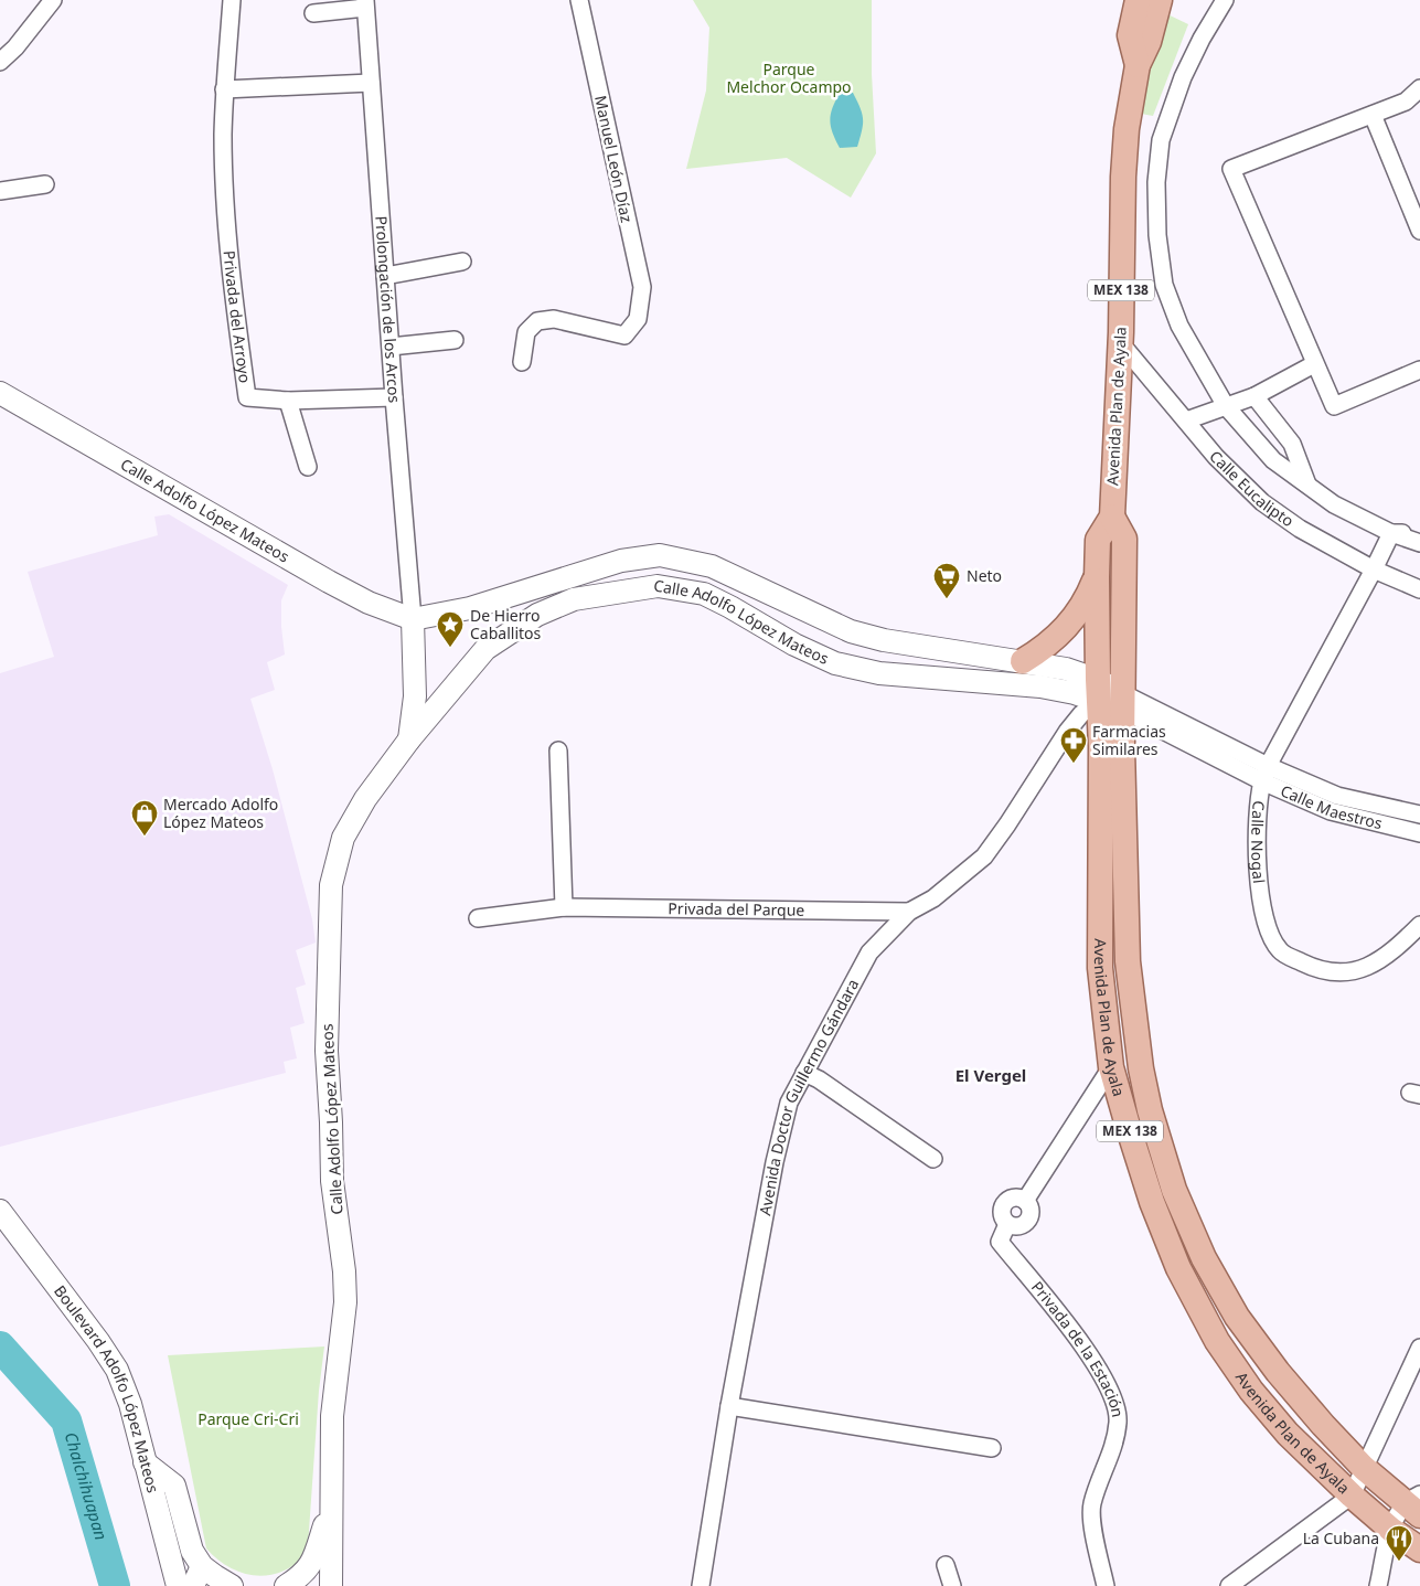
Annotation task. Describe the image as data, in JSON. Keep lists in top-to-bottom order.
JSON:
{
  "streets": {
    "main road": [
      "MEX 138",
      "Avenida Plan de Ayala",
      "Calle Adolfo López Mateos",
      "Boulevard Adolfo López Mateos"
    ],
    "street": [
      "Manuel León Díaz",
      "Prolongación de los Arcos",
      "Privada del Arroyo",
      "Calle Eucalipto",
      "Calle Maestros",
      "Calle Nogal",
      "Privada del Parque",
      "Avenida Doctor Guillermo Gándara",
      "Privada de la Estación"
    ]
  },
  "crossings": [
    ["Prolongación de los Arcos", "Privada del Arroyo"],
    ["Prolongación de los Arcos", "Calle Adolfo López Mateos"],
    ["Avenida Plan de Ayala", "Calle Eucalipto"],
    ["Avenida Plan de Ayala", "Calle Adolfo López Mateos"],
    ["Avenida Plan de Ayala", "Calle Maestros"],
    ["Avenida Plan de Ayala", "Avenida Doctor Guillermo Gándara"],
    ["Avenida Plan de Ayala", "Privada de la Estación"],
    ["Calle Eucalipto", "Calle Nogal"],
    ["Calle Adolfo López Mateos", "Calle Maestros"],
    ["Calle Adolfo López Mateos", "Avenida Doctor Guillermo Gándara"],
    ["Calle Maestros", "Calle Nogal"],
    ["Privada del Parque", "Avenida Doctor Guillermo Gándara"]
  ],
  "districts": ["El Vergel"],
  "water": ["Chalchihuapan"],
  "parks": ["Parque Melchor Ocampo", "Parque Cri-Cri"],
  "places": {
    "supermarket": ["Neto"],
    "place": ["De Hierro Caballitos"],
    "pharmacy": ["Farmacias Similares"],
    "shop": ["Mercado Adolfo López Mateos"],
    "restaurant": ["La Cubana"]
  }
}
